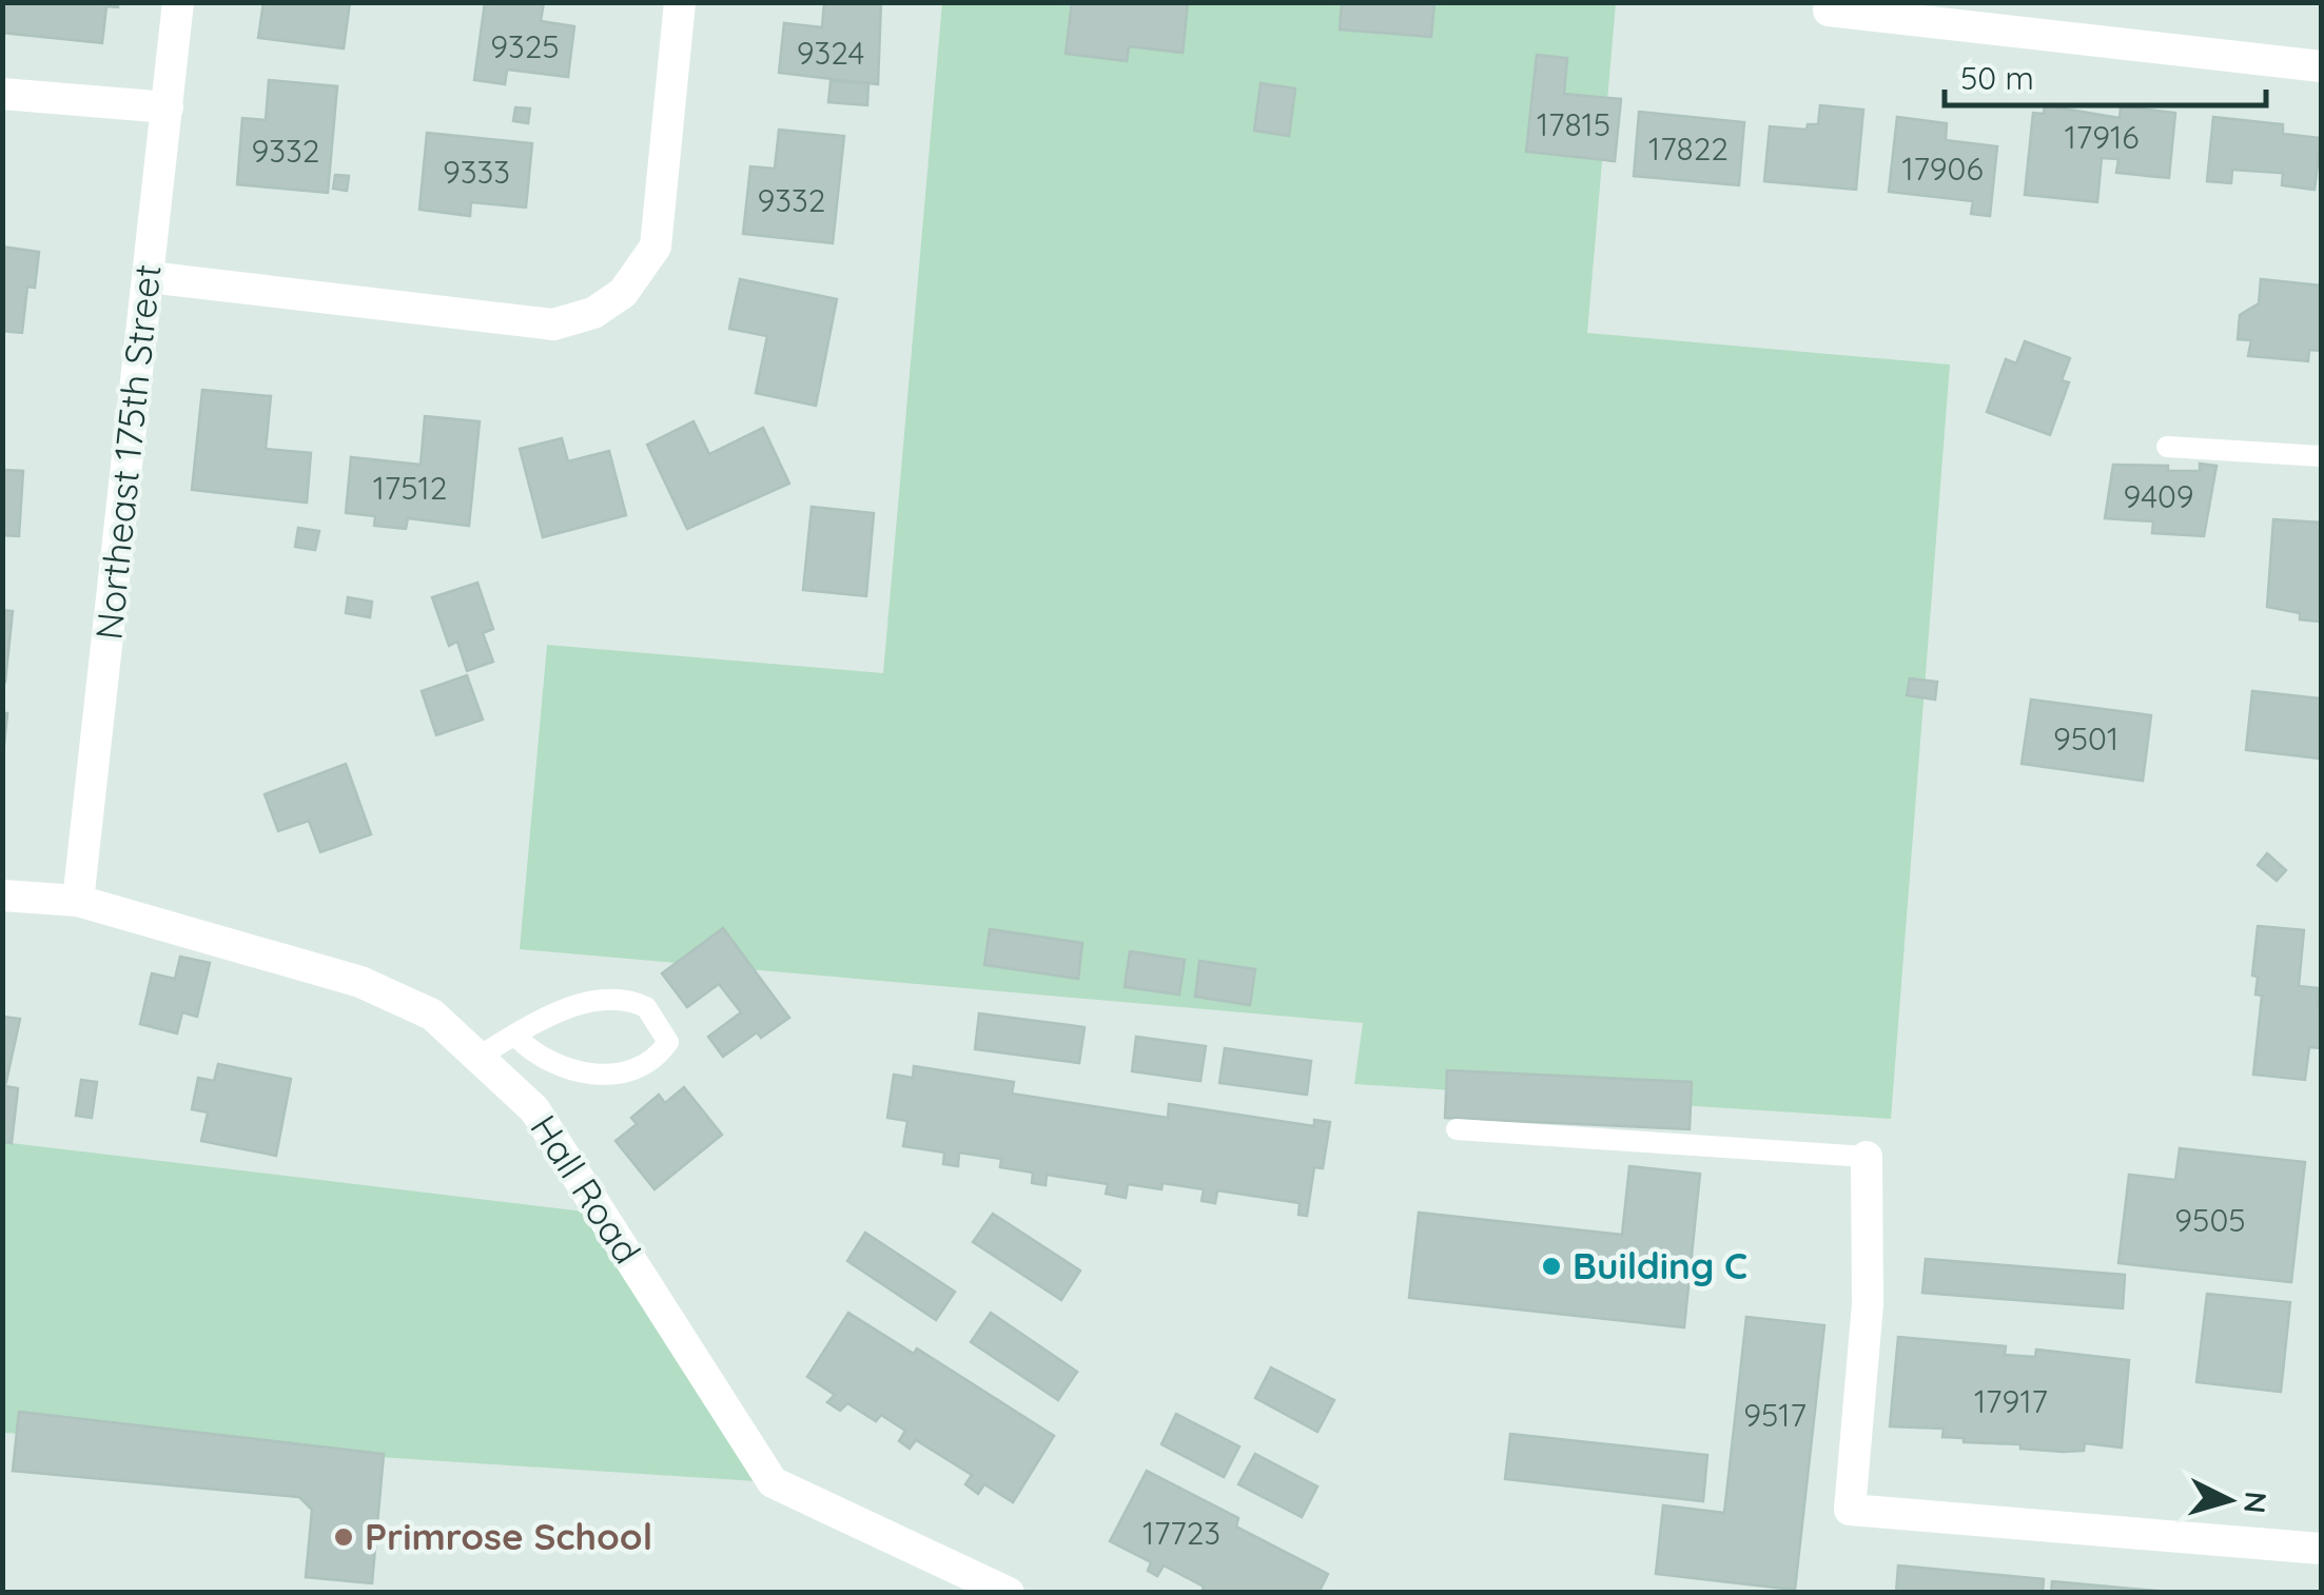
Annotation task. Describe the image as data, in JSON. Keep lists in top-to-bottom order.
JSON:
{
  "streets": {
    "street": ["Northeast 175th Street", "Hall Road"]
  },
  "crossings": [
    ["Northeast 175th Street", "Hall Road"]
  ],
  "places": ["Building C", "Primrose School"],
  "house_numbers": [
    "9325",
    "9324",
    "17815",
    "17916",
    "17822",
    "9332",
    "17906",
    "9333",
    "9332",
    "17512",
    "9409",
    "9501",
    "9505",
    "17917",
    "9517",
    "17723"
  ],
  "scale_bar": "50 m",
  "north": "right"
}
